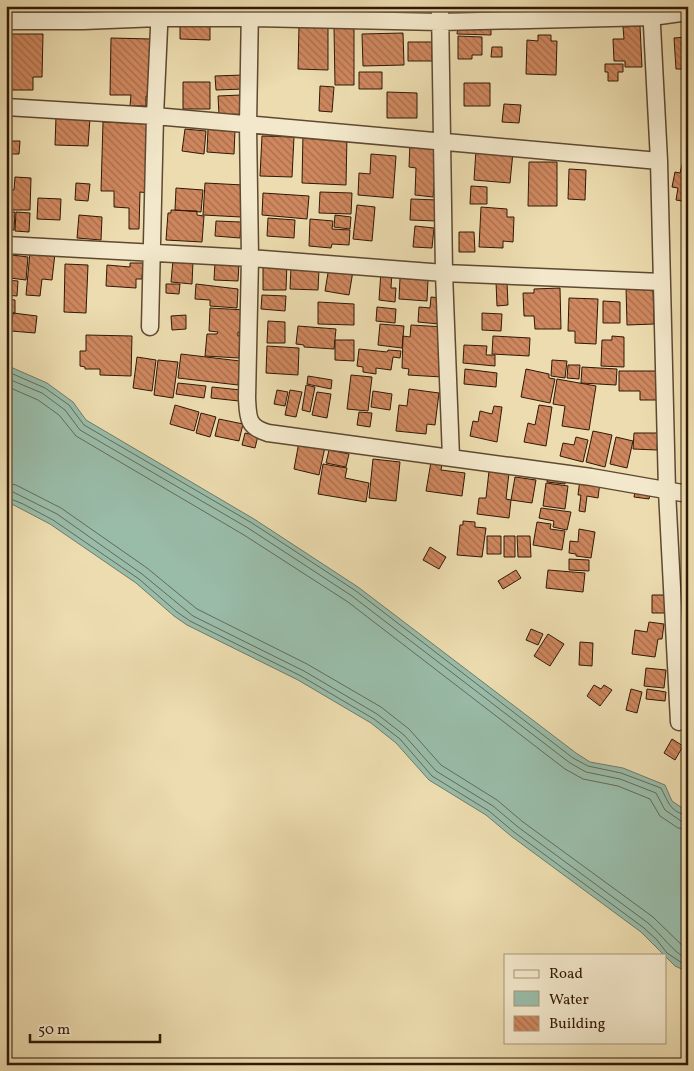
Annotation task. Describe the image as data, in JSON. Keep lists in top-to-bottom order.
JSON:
{
  "legend": ["Road", "Water", "Building"],
  "scale_bar": "50 m"
}
